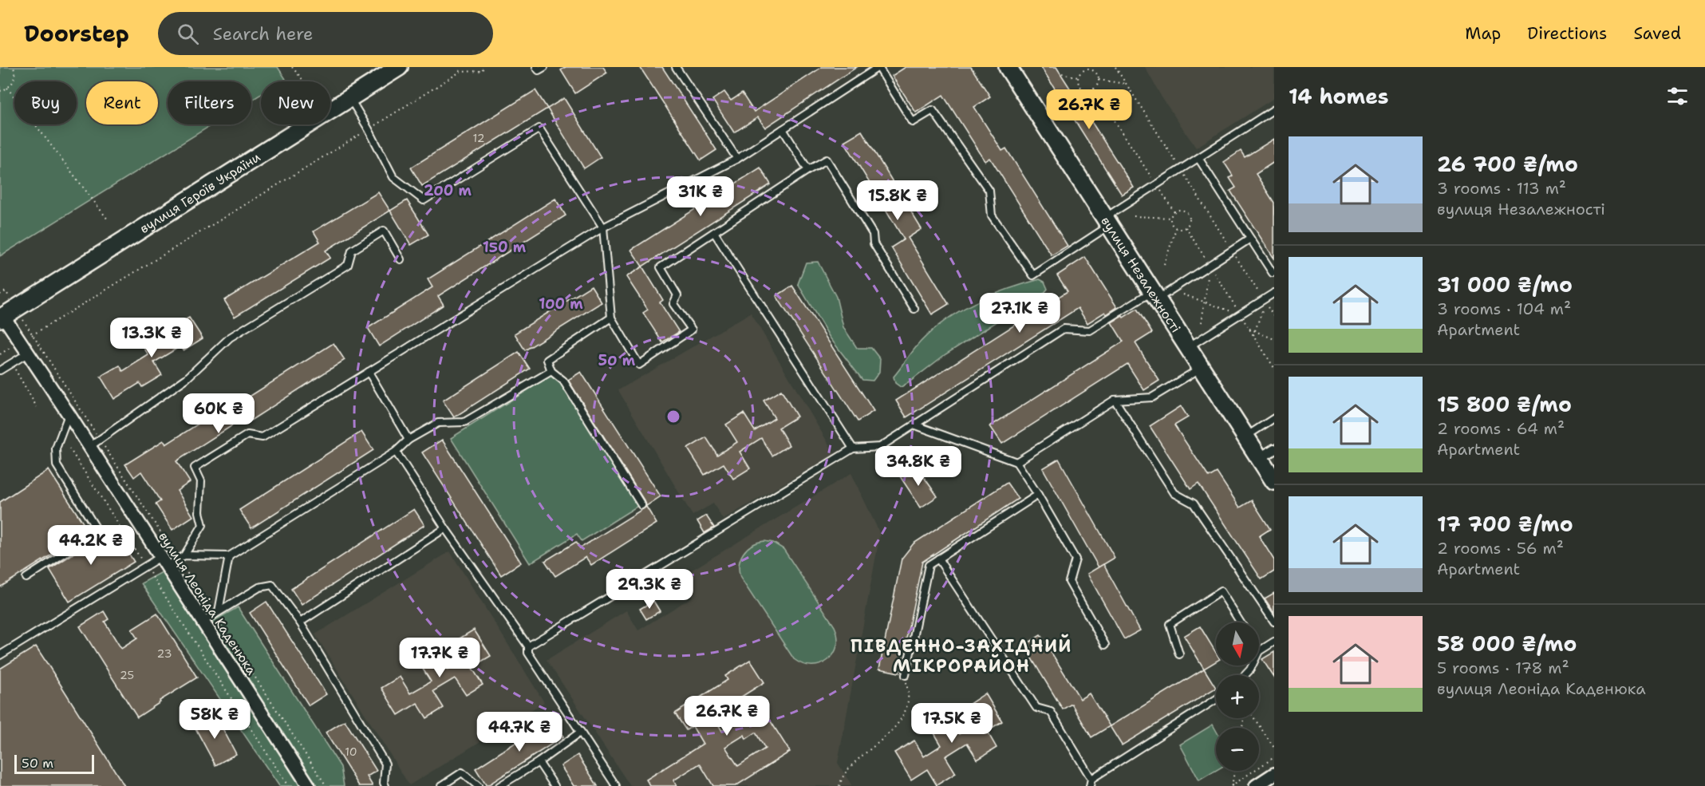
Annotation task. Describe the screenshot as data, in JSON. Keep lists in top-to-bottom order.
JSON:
{
  "streets": {
    "main road": ["вулиця Героїв України", "вулиця Незалежності"],
    "street": ["вулиця Леоніда Каденюка"]
  },
  "crossings": [
    ["вулиця Героїв України", "вулиця Леоніда Каденюка"]
  ],
  "districts": ["ПІВДЕННО-ЗАХІДНИЙ МІКРОРАЙОН"],
  "house_numbers": [
    "12",
    "23",
    "25",
    "10"
  ],
  "scale_bar": "50 m",
  "north": "bottom",
  "page": {
    "header": "Doorstep",
    "search": "Search here",
    "nav": ["Map", "Directions", "Saved"],
    "heading": "14 homes",
    "chip": [
      "Buy",
      "Rent",
      "Filters",
      "New"
    ],
    "price": [
      "26.7K ₴",
      "31K ₴",
      "15.8K ₴",
      "27.1K ₴",
      "13.3K ₴",
      "60K ₴",
      "34.8K ₴",
      "44.2K ₴",
      "29.3K ₴",
      "17.7K ₴",
      "26.7K ₴",
      "58K ₴",
      "17.5K ₴",
      "44.7K ₴"
    ],
    "list": [
      {
        "name": "26 700 ₴/mo",
        "note": "3 rooms · 113 m² · вулиця Незалежності"
      },
      {
        "name": "31 000 ₴/mo",
        "note": "3 rooms · 104 m² · Apartment"
      },
      {
        "name": "15 800 ₴/mo",
        "note": "2 rooms · 64 m² · Apartment"
      },
      {
        "name": "17 700 ₴/mo",
        "note": "2 rooms · 56 m² · Apartment"
      },
      {
        "name": "58 000 ₴/mo",
        "note": "5 rooms · 178 m² · вулиця Леоніда Каденюка"
      }
    ],
    "map_buttons": ["+", "−"],
    "scale": "50 m"
  },
  "rings": [
    "200 m",
    "150 m",
    "100 m",
    "50 m"
  ]
}
